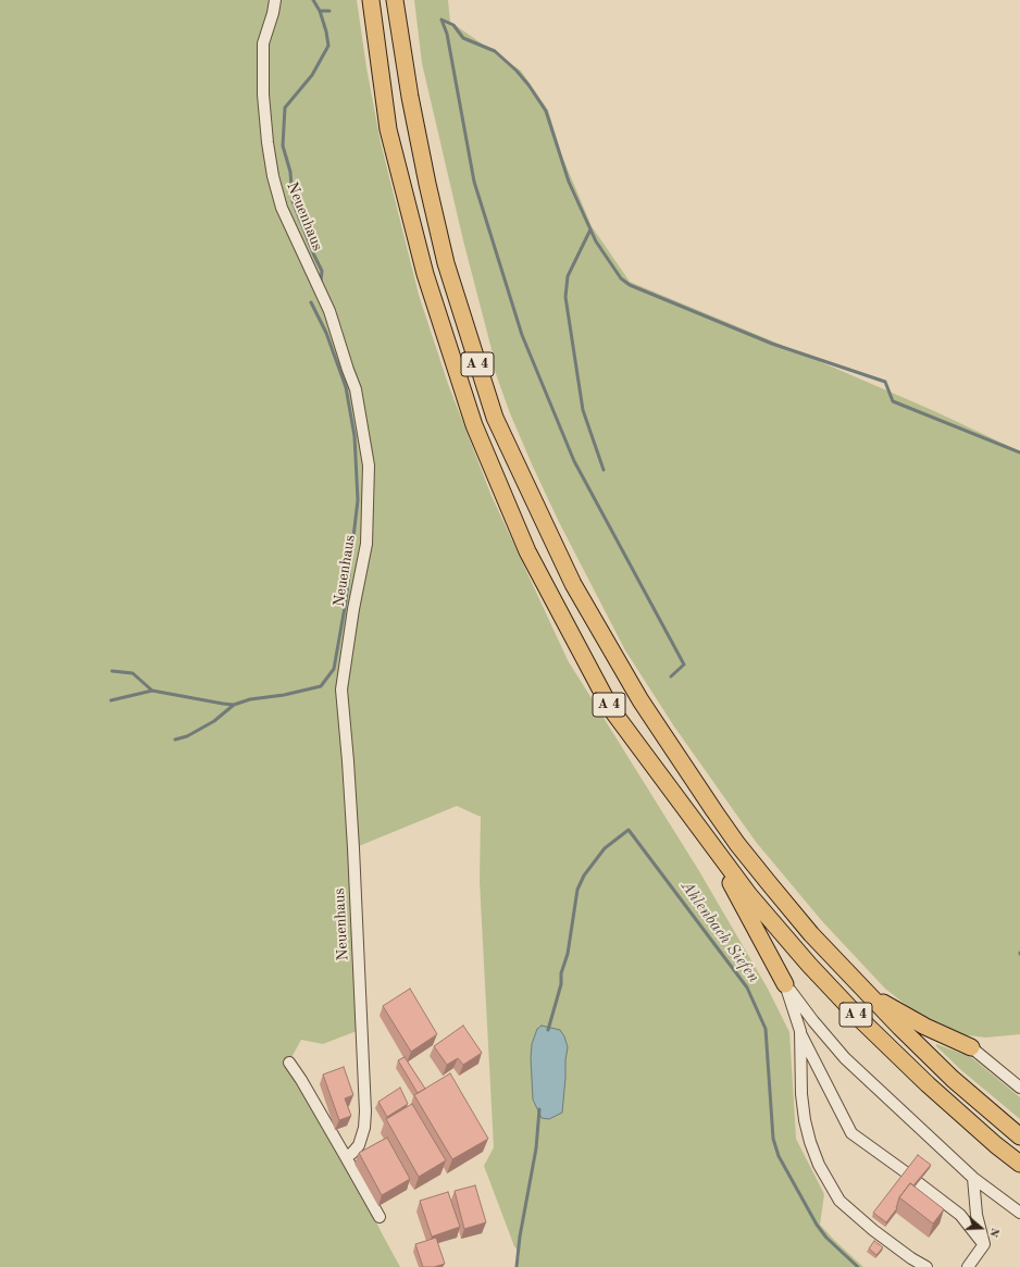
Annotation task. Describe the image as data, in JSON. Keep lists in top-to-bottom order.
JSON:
{
  "streets": {
    "highway": ["A 4"],
    "street": ["Neuenhaus"]
  },
  "water": ["Ahlenbach Siefen"],
  "north": "right"
}
